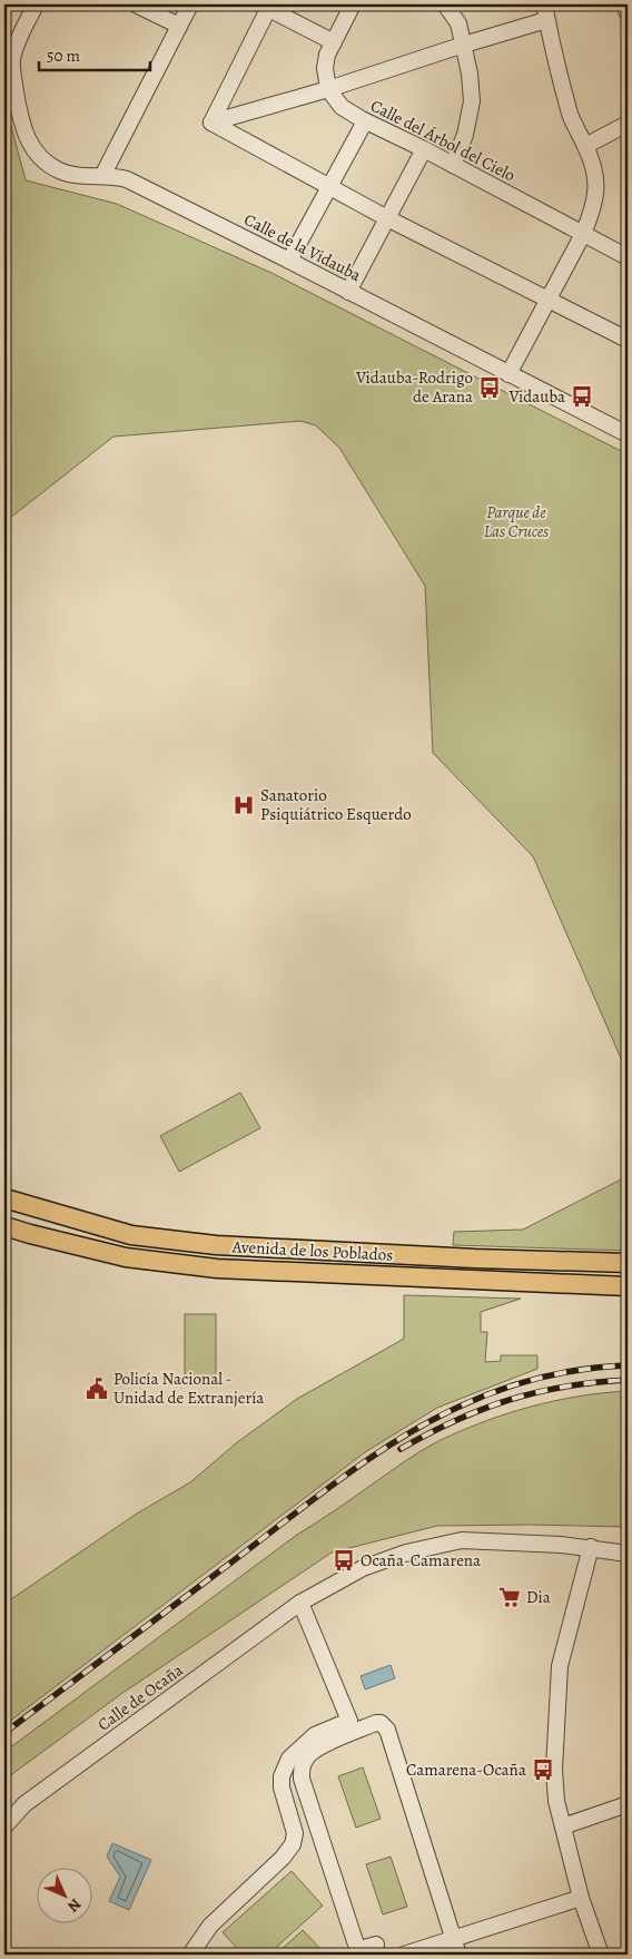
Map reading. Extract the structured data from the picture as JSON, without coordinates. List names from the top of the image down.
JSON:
{
  "streets": {
    "main road": ["Avenida de los Poblados"],
    "street": ["Calle del Árbol del Cielo", "Calle de la Vidauba", "Calle de Ocaña"]
  },
  "parks": ["Parque de Las Cruces"],
  "places": {
    "bus stop": [
      "Vidauba-Rodrigo de Arana",
      "Vidauba",
      "Ocaña-Camarena",
      "Camarena-Ocaña"
    ],
    "hospital": ["Sanatorio Psiquiátrico Esquerdo"],
    "public building": ["Policía Nacional - Unidad de Extranjería"],
    "supermarket": ["Dia"]
  },
  "scale_bar": "50 m",
  "north": "bottom right"
}
